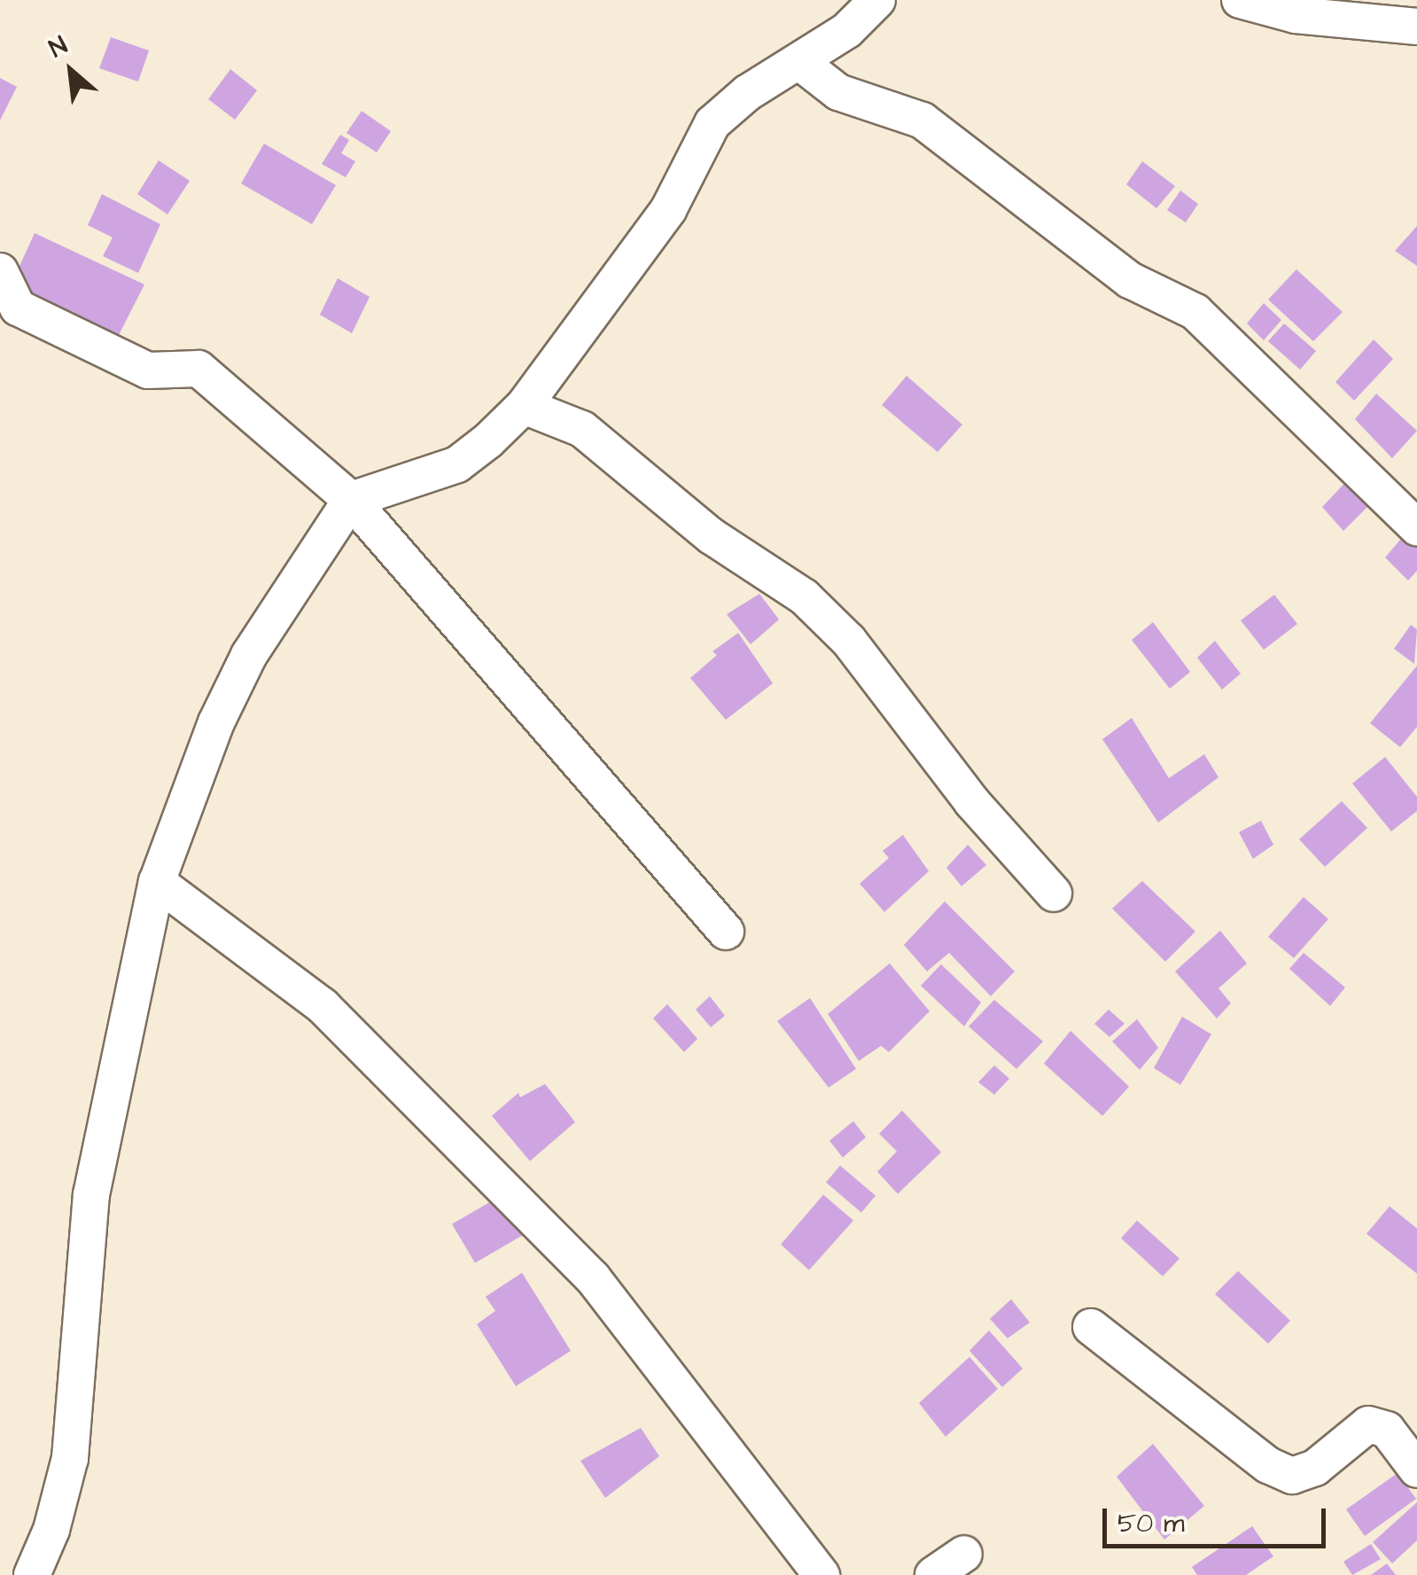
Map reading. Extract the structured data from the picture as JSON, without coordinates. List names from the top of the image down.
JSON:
{
  "scale_bar": "50 m",
  "north": "top left"
}
